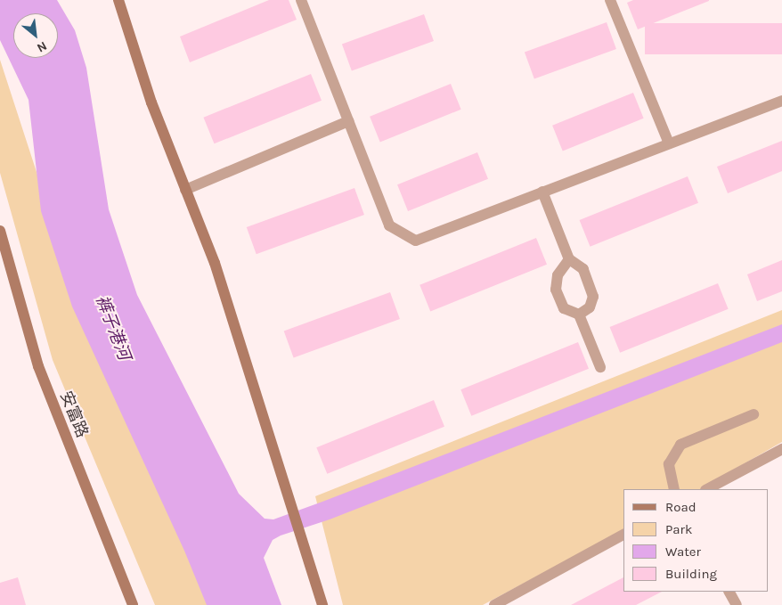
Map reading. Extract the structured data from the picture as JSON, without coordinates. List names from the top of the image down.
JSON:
{
  "streets": {
    "street": ["安富路"]
  },
  "water": ["裤子港河"],
  "legend": [
    "Road",
    "Park",
    "Water",
    "Building"
  ],
  "north": "bottom right"
}
